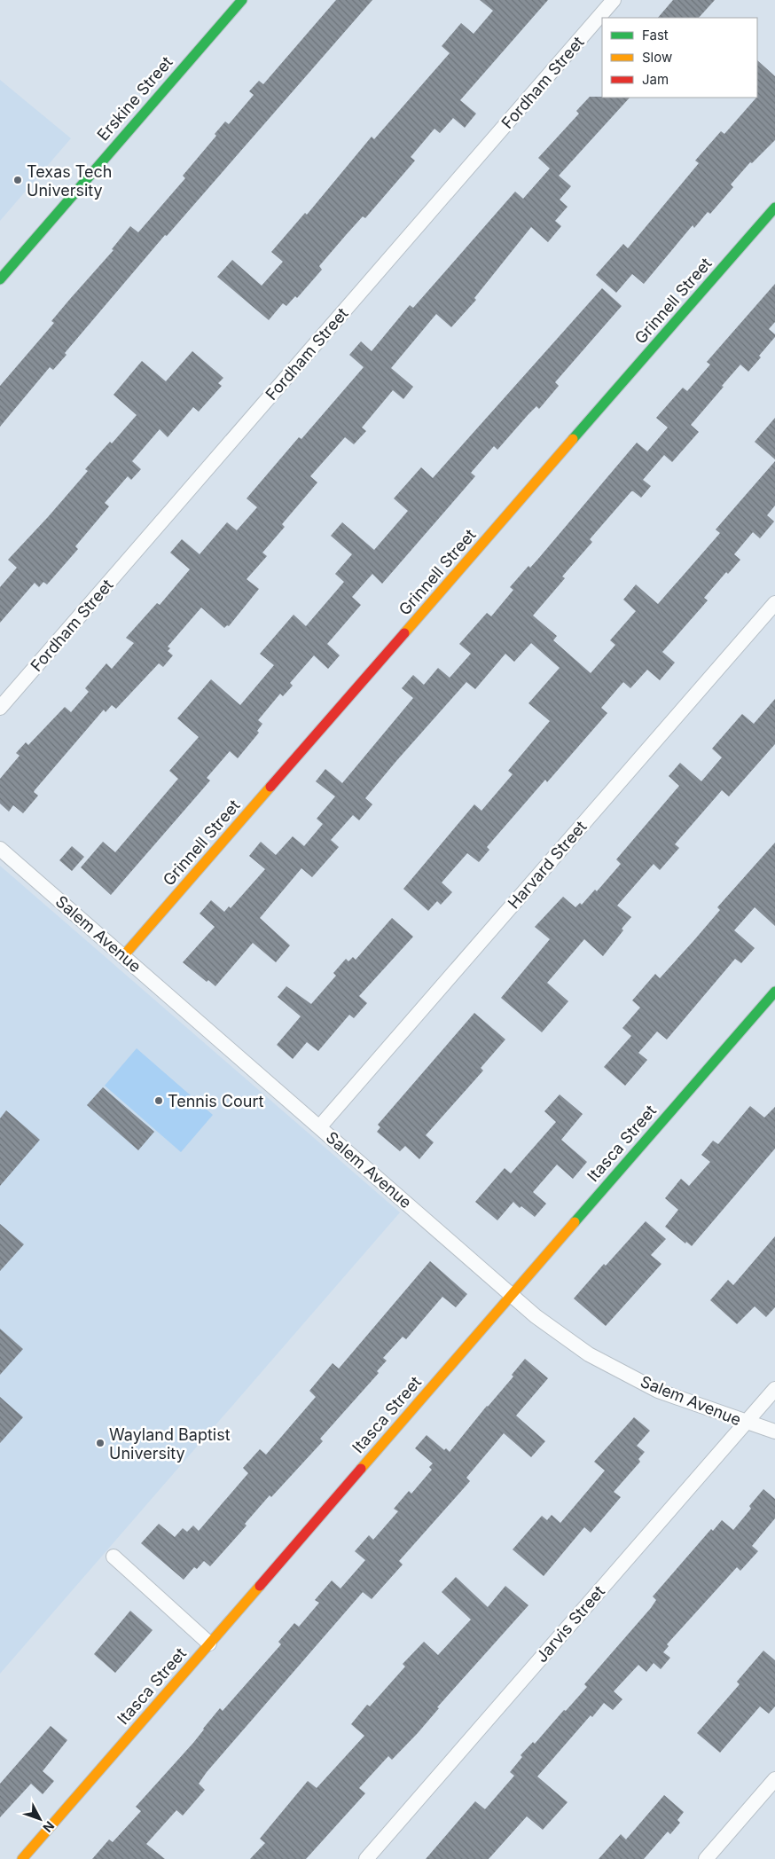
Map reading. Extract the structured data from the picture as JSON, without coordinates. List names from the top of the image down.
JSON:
{
  "streets": {
    "street": [
      "Fordham Street",
      "Erskine Street",
      "Grinnell Street",
      "Harvard Street",
      "Salem Avenue",
      "Itasca Street",
      "Jarvis Street"
    ]
  },
  "crossings": [
    ["Grinnell Street", "Salem Avenue"],
    ["Harvard Street", "Salem Avenue"],
    ["Salem Avenue", "Itasca Street"],
    ["Salem Avenue", "Jarvis Street"]
  ],
  "places": ["Texas Tech University", "Tennis Court", "Wayland Baptist University"],
  "legend": ["Fast", "Slow", "Jam"],
  "north": "bottom right"
}
